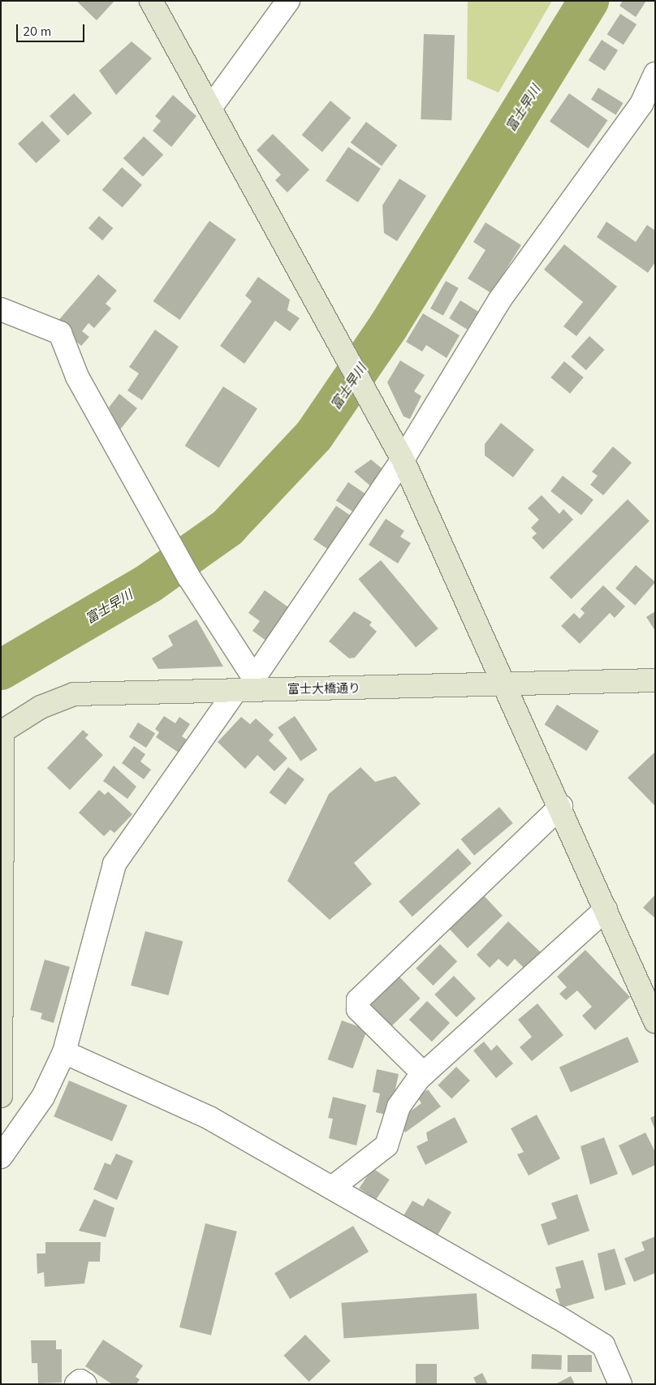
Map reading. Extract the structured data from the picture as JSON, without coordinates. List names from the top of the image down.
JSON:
{
  "streets": {
    "street": ["富士大橋通り"]
  },
  "water": ["富士早川"],
  "scale_bar": "20 m"
}
